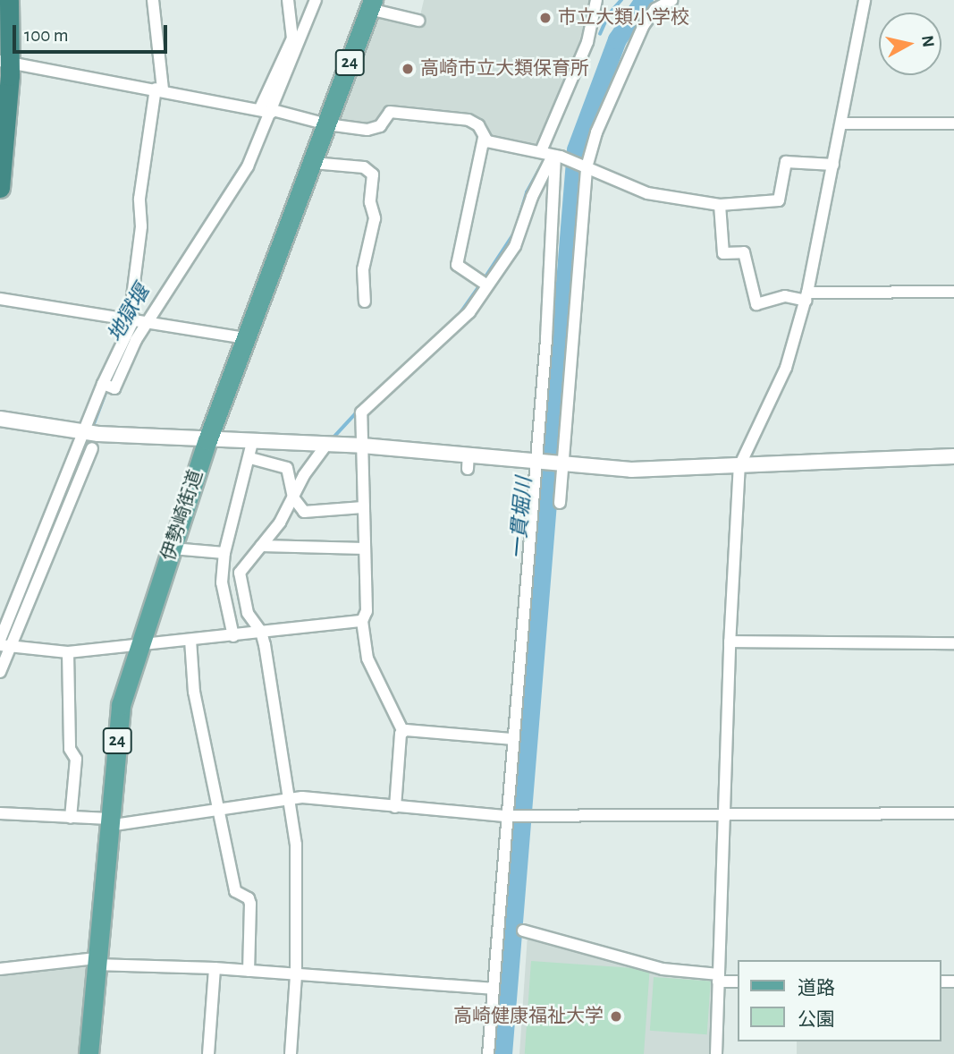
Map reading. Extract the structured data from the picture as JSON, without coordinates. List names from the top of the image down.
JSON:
{
  "streets": {
    "main road": ["24", "伊勢崎街道"]
  },
  "water": ["地獄堰", "一貫堀川"],
  "places": ["市立大類小学校", "高崎市立大類保育所", "高崎健康福祉大学"],
  "legend": ["道路", "公園"],
  "scale_bar": "100 m",
  "north": "right"
}
